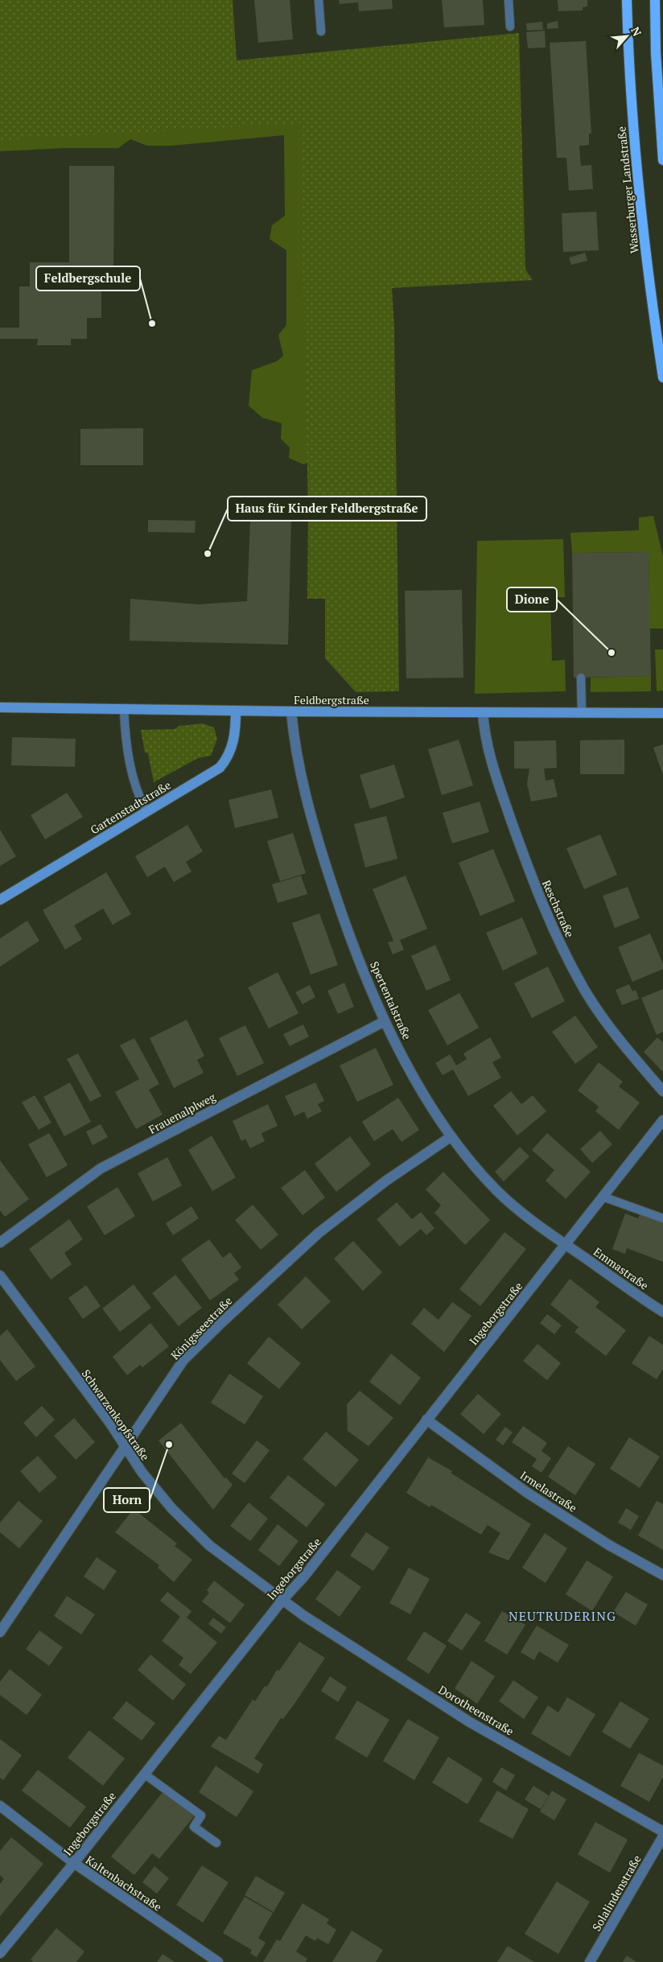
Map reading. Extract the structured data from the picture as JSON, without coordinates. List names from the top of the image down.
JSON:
{
  "streets": {
    "main road": ["Wasserburger Landstraße"],
    "street": [
      "Feldbergstraße",
      "Gartenstadtstraße",
      "Reschstraße",
      "Spertentalstraße",
      "Frauenalplweg",
      "Emmastraße",
      "Ingeborgstraße",
      "Königsseestraße",
      "Schwarzenkopfstraße",
      "Irmelastraße",
      "Dorotheenstraße",
      "Kaltenbachstraße",
      "Solalindenstraße"
    ]
  },
  "crossings": [
    ["Feldbergstraße", "Gartenstadtstraße"],
    ["Feldbergstraße", "Reschstraße"],
    ["Feldbergstraße", "Spertentalstraße"],
    ["Spertentalstraße", "Frauenalplweg"],
    ["Spertentalstraße", "Emmastraße"],
    ["Spertentalstraße", "Ingeborgstraße"],
    ["Spertentalstraße", "Königsseestraße"],
    ["Emmastraße", "Ingeborgstraße"],
    ["Ingeborgstraße", "Schwarzenkopfstraße"],
    ["Ingeborgstraße", "Irmelastraße"],
    ["Ingeborgstraße", "Dorotheenstraße"],
    ["Ingeborgstraße", "Kaltenbachstraße"],
    ["Königsseestraße", "Schwarzenkopfstraße"],
    ["Schwarzenkopfstraße", "Dorotheenstraße"]
  ],
  "districts": ["NEUTRUDERING"],
  "places": [
    "Feldbergschule",
    "Haus für Kinder Feldbergstraße",
    "Dione",
    "Horn"
  ],
  "north": "top right"
}
